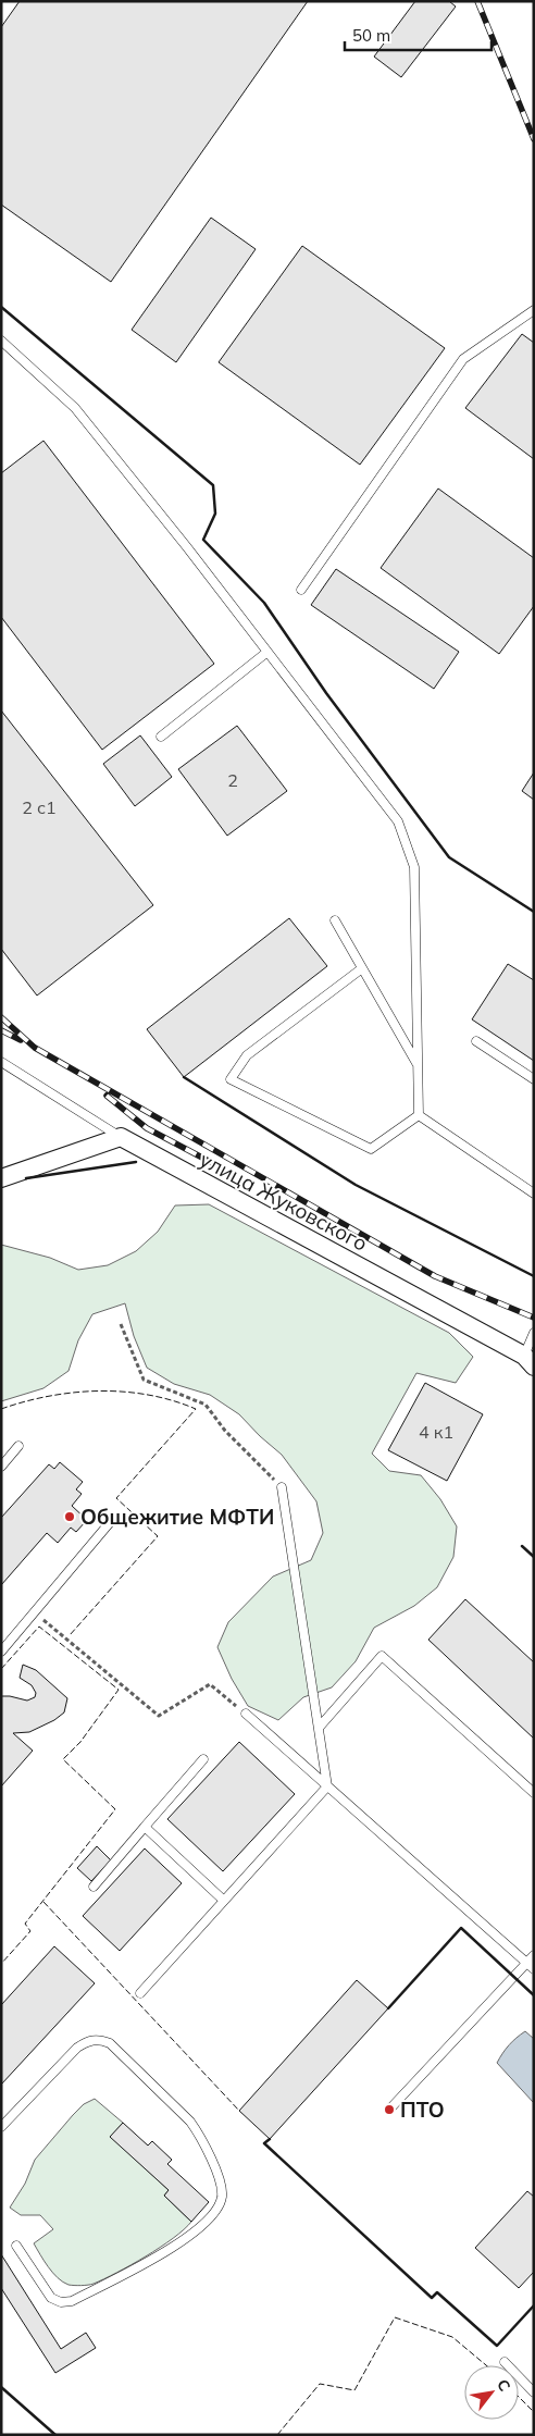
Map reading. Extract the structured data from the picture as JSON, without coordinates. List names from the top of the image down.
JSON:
{
  "streets": {
    "street": ["улица Жуковского"]
  },
  "places": ["Общежитие МФТИ", "ПТО"],
  "house_numbers": ["2", "2 с1", "4 к1"],
  "scale_bar": "50 m",
  "north": "top right"
}
